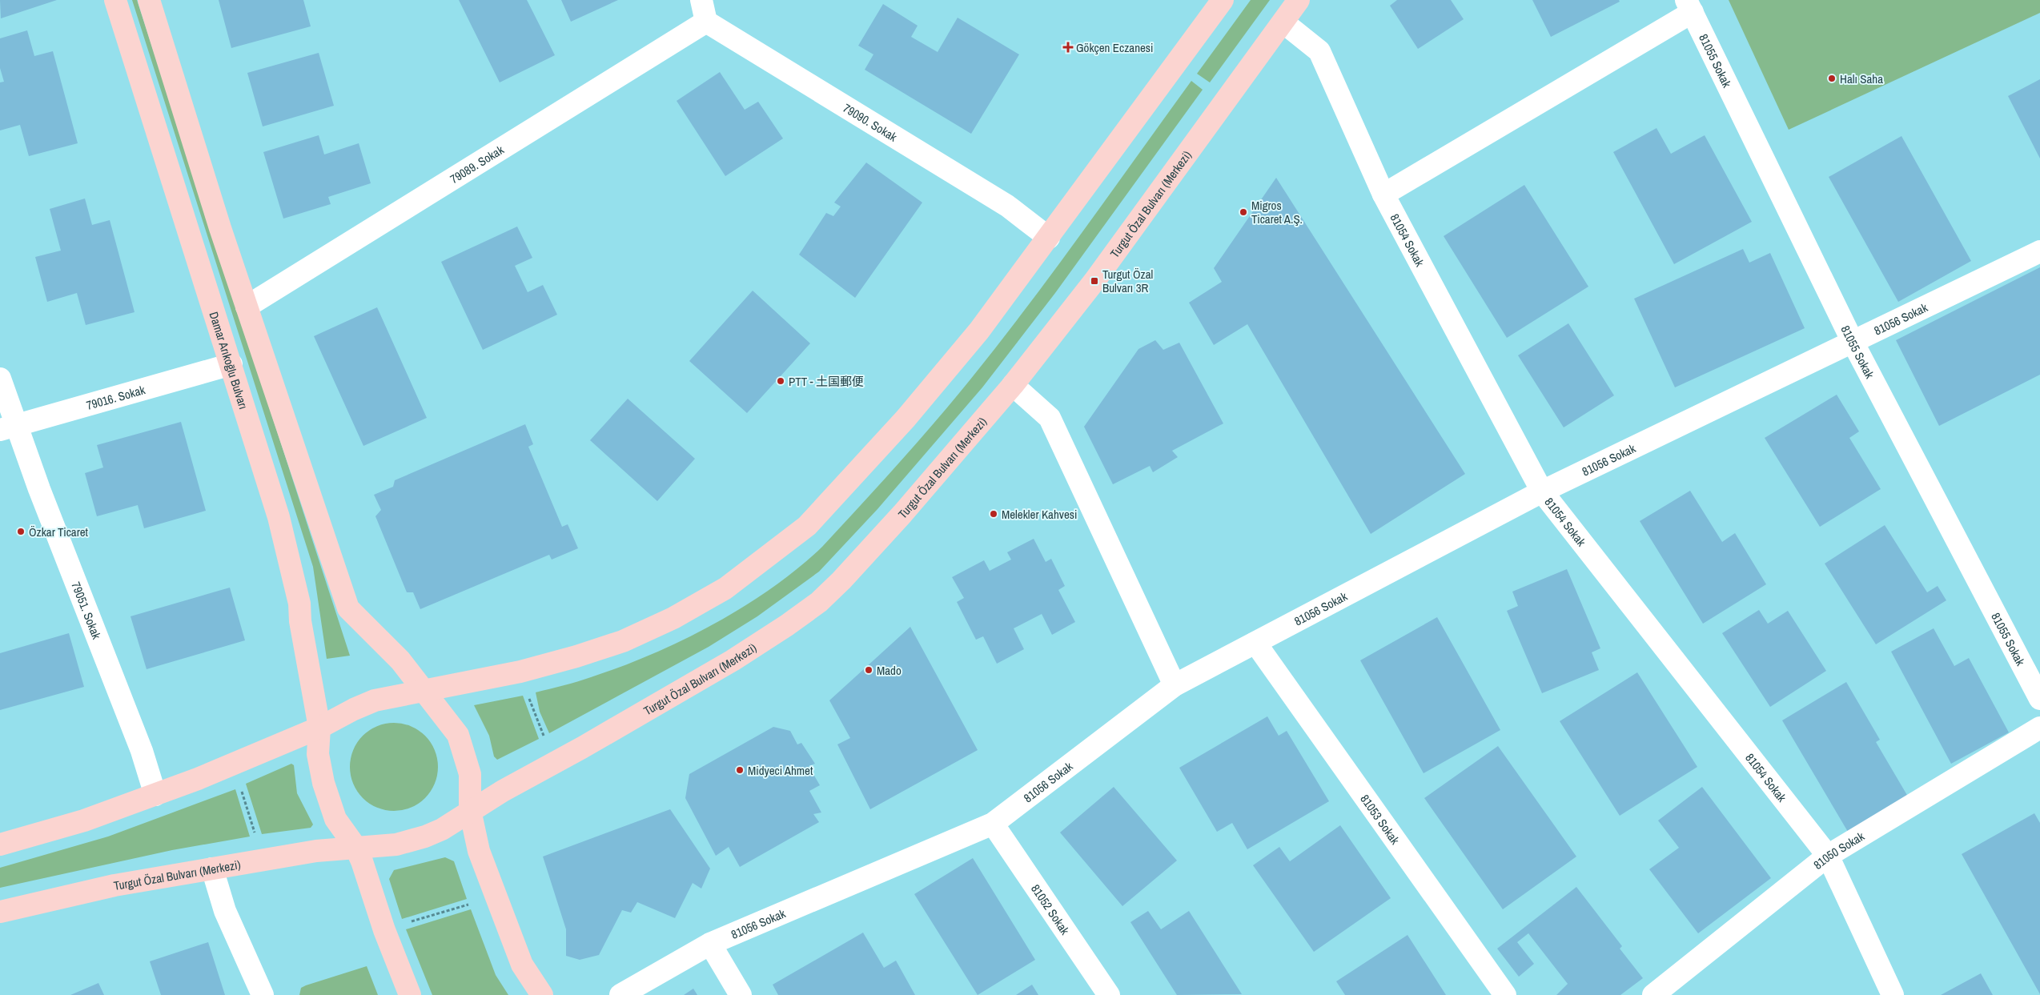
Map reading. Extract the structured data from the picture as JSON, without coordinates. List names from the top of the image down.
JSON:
{
  "streets": {
    "main road": ["Turgut Özal Bulvarı (Merkezi)", "Damar Arıkoğlu Bulvarı"],
    "street": [
      "81055 Sokak",
      "79090. Sokak",
      "79089. Sokak",
      "81054 Sokak",
      "81056 Sokak",
      "79016. Sokak",
      "79051. Sokak",
      "81053 Sokak",
      "81050 Sokak",
      "81052 Sokak"
    ]
  },
  "crossings": [
    ["81055 Sokak", "81056 Sokak"],
    ["79090. Sokak", "79089. Sokak"],
    ["Turgut Özal Bulvarı (Merkezi)", "81054 Sokak"],
    ["Turgut Özal Bulvarı (Merkezi)", "Damar Arıkoğlu Bulvarı"],
    ["81054 Sokak", "81056 Sokak"],
    ["81054 Sokak", "81050 Sokak"],
    ["81056 Sokak", "81053 Sokak"],
    ["81056 Sokak", "81052 Sokak"],
    ["Damar Arıkoğlu Bulvarı", "79016. Sokak"],
    ["79016. Sokak", "79051. Sokak"]
  ],
  "places": {
    "health": ["Gökçen Eczanesi"],
    "other": [
      "Halı Saha",
      "Migros Ticaret A.Ş.",
      "PTT - 土国郵便",
      "Melekler Kahvesi",
      "Özkar Ticaret",
      "Mado",
      "Midyeci Ahmet"
    ],
    "transit": ["Turgut Özal Bulvarı 3R"]
  }
}
